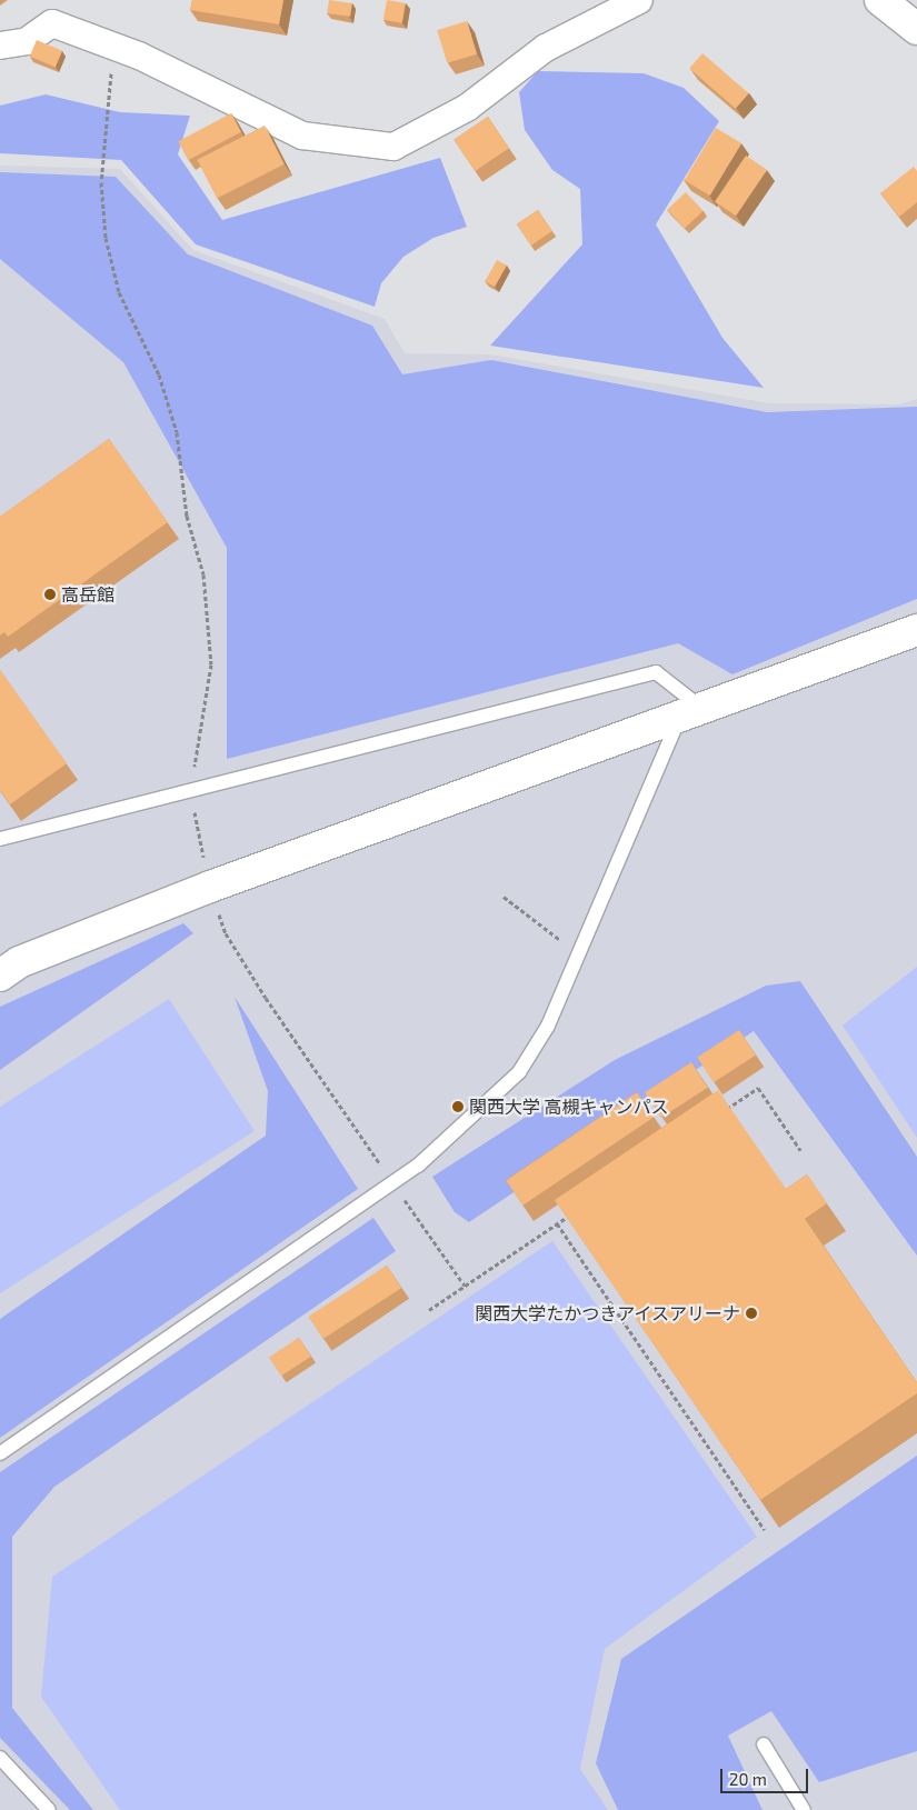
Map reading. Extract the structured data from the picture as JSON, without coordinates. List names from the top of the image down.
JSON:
{
  "places": ["高岳館", "関西大学 高槻キャンパス", "関西大学たかつきアイスアリーナ"],
  "scale_bar": "20 m"
}
